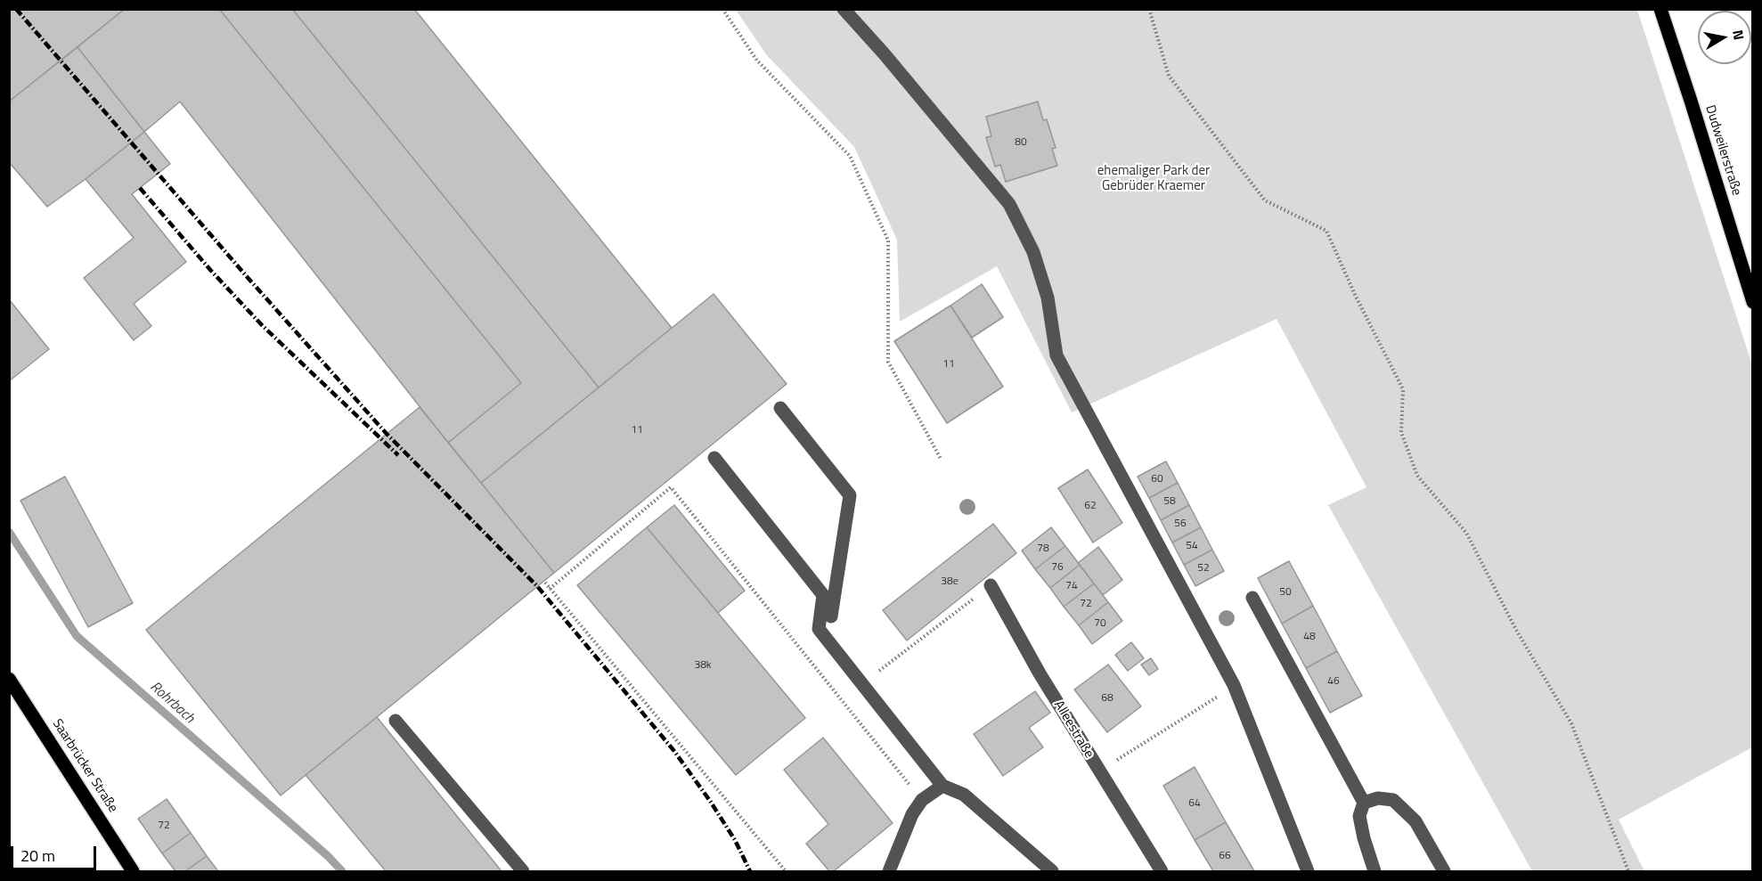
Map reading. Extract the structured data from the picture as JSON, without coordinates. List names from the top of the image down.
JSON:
{
  "streets": {
    "main road": ["Dudweilerstraße", "Saarbrücker Straße"],
    "lane": ["Alleestraße"]
  },
  "water": ["Rohrbach"],
  "parks": ["ehemaliger Park der Gebrüder Kraemer"],
  "house_numbers": [
    "80",
    "11",
    "11",
    "60",
    "58",
    "62",
    "56",
    "54",
    "78",
    "76",
    "52",
    "38e",
    "74",
    "50",
    "72",
    "70",
    "48",
    "38k",
    "46",
    "68",
    "64",
    "72",
    "66"
  ],
  "scale_bar": "20 m",
  "north": "right"
}
